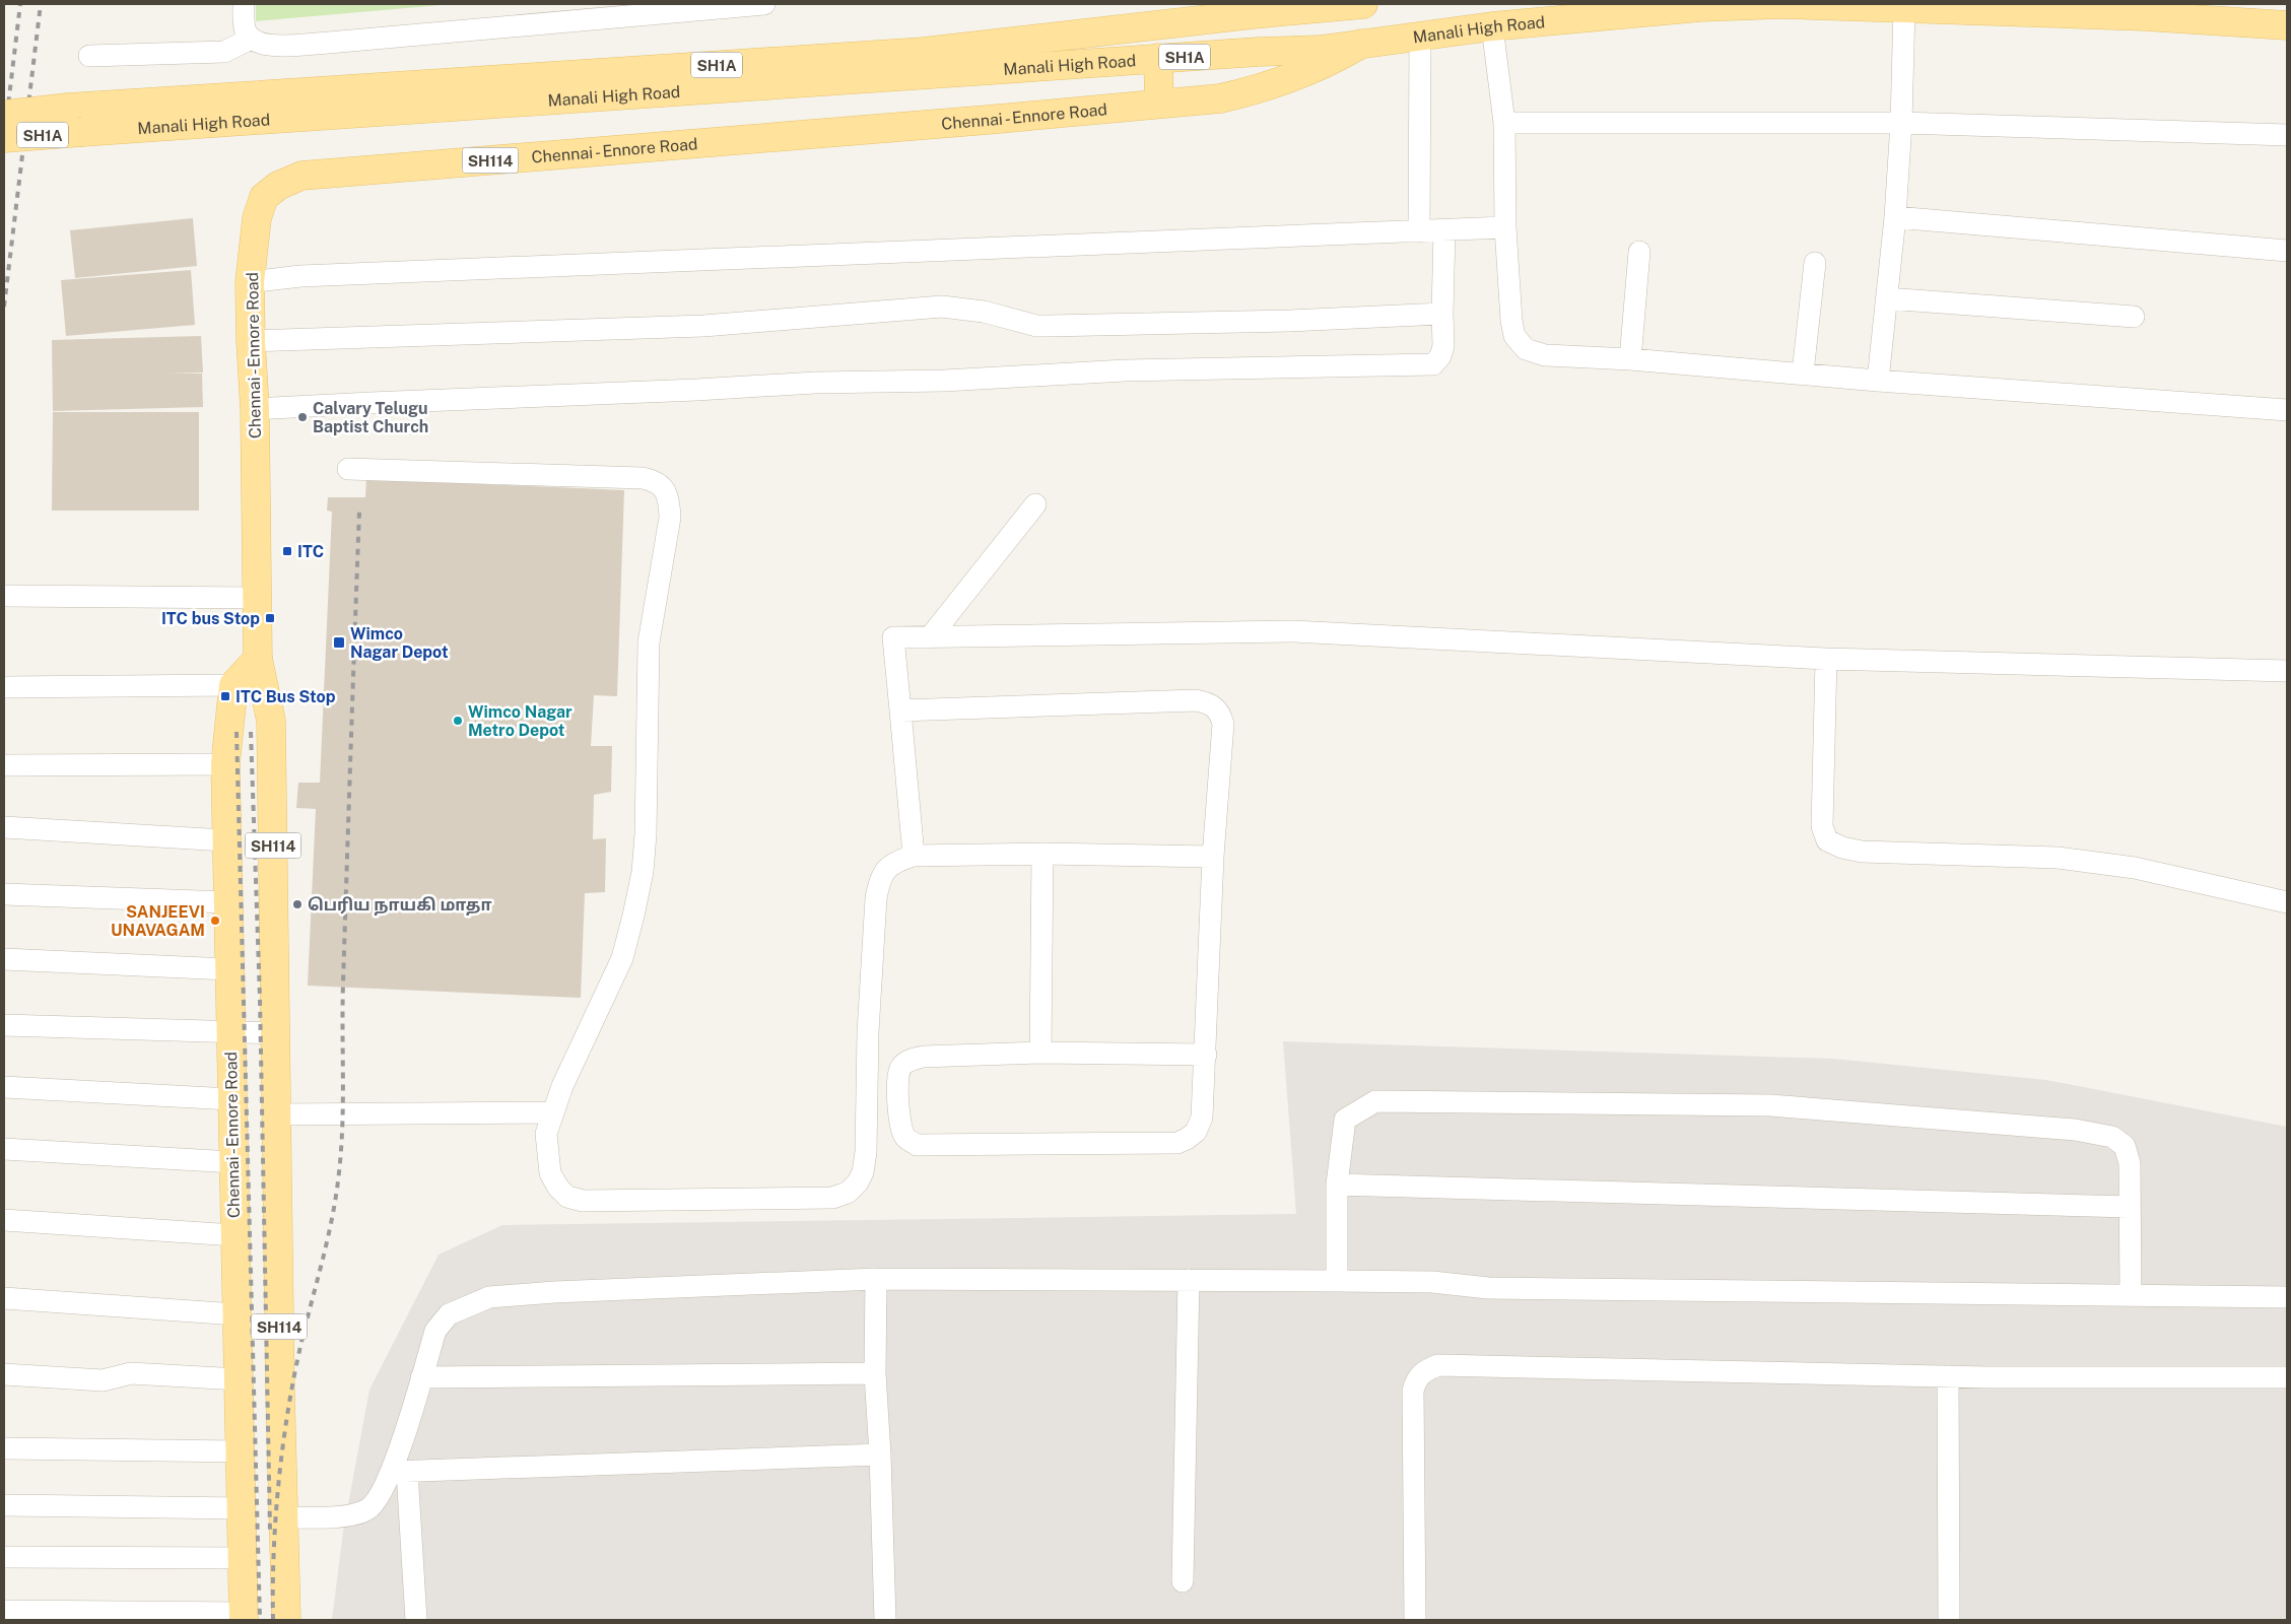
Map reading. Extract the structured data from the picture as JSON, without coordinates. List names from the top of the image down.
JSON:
{
  "streets": {
    "main road": [
      "Manali High Road",
      "SH1A",
      "Chennai - Ennore Road",
      "SH114"
    ]
  },
  "crossings": [
    ["Manali High Road", "Chennai - Ennore Road"]
  ],
  "places": {
    "other": [
      "Calvary Telugu Baptist Church",
      "Wimco Nagar Metro Depot",
      "பெரிய நாயகி மாதா",
      "SANJEEVI UNAVAGAM"
    ],
    "transit": [
      "ITC",
      "ITC bus Stop",
      "Wimco Nagar Depot",
      "ITC Bus Stop"
    ]
  }
}
